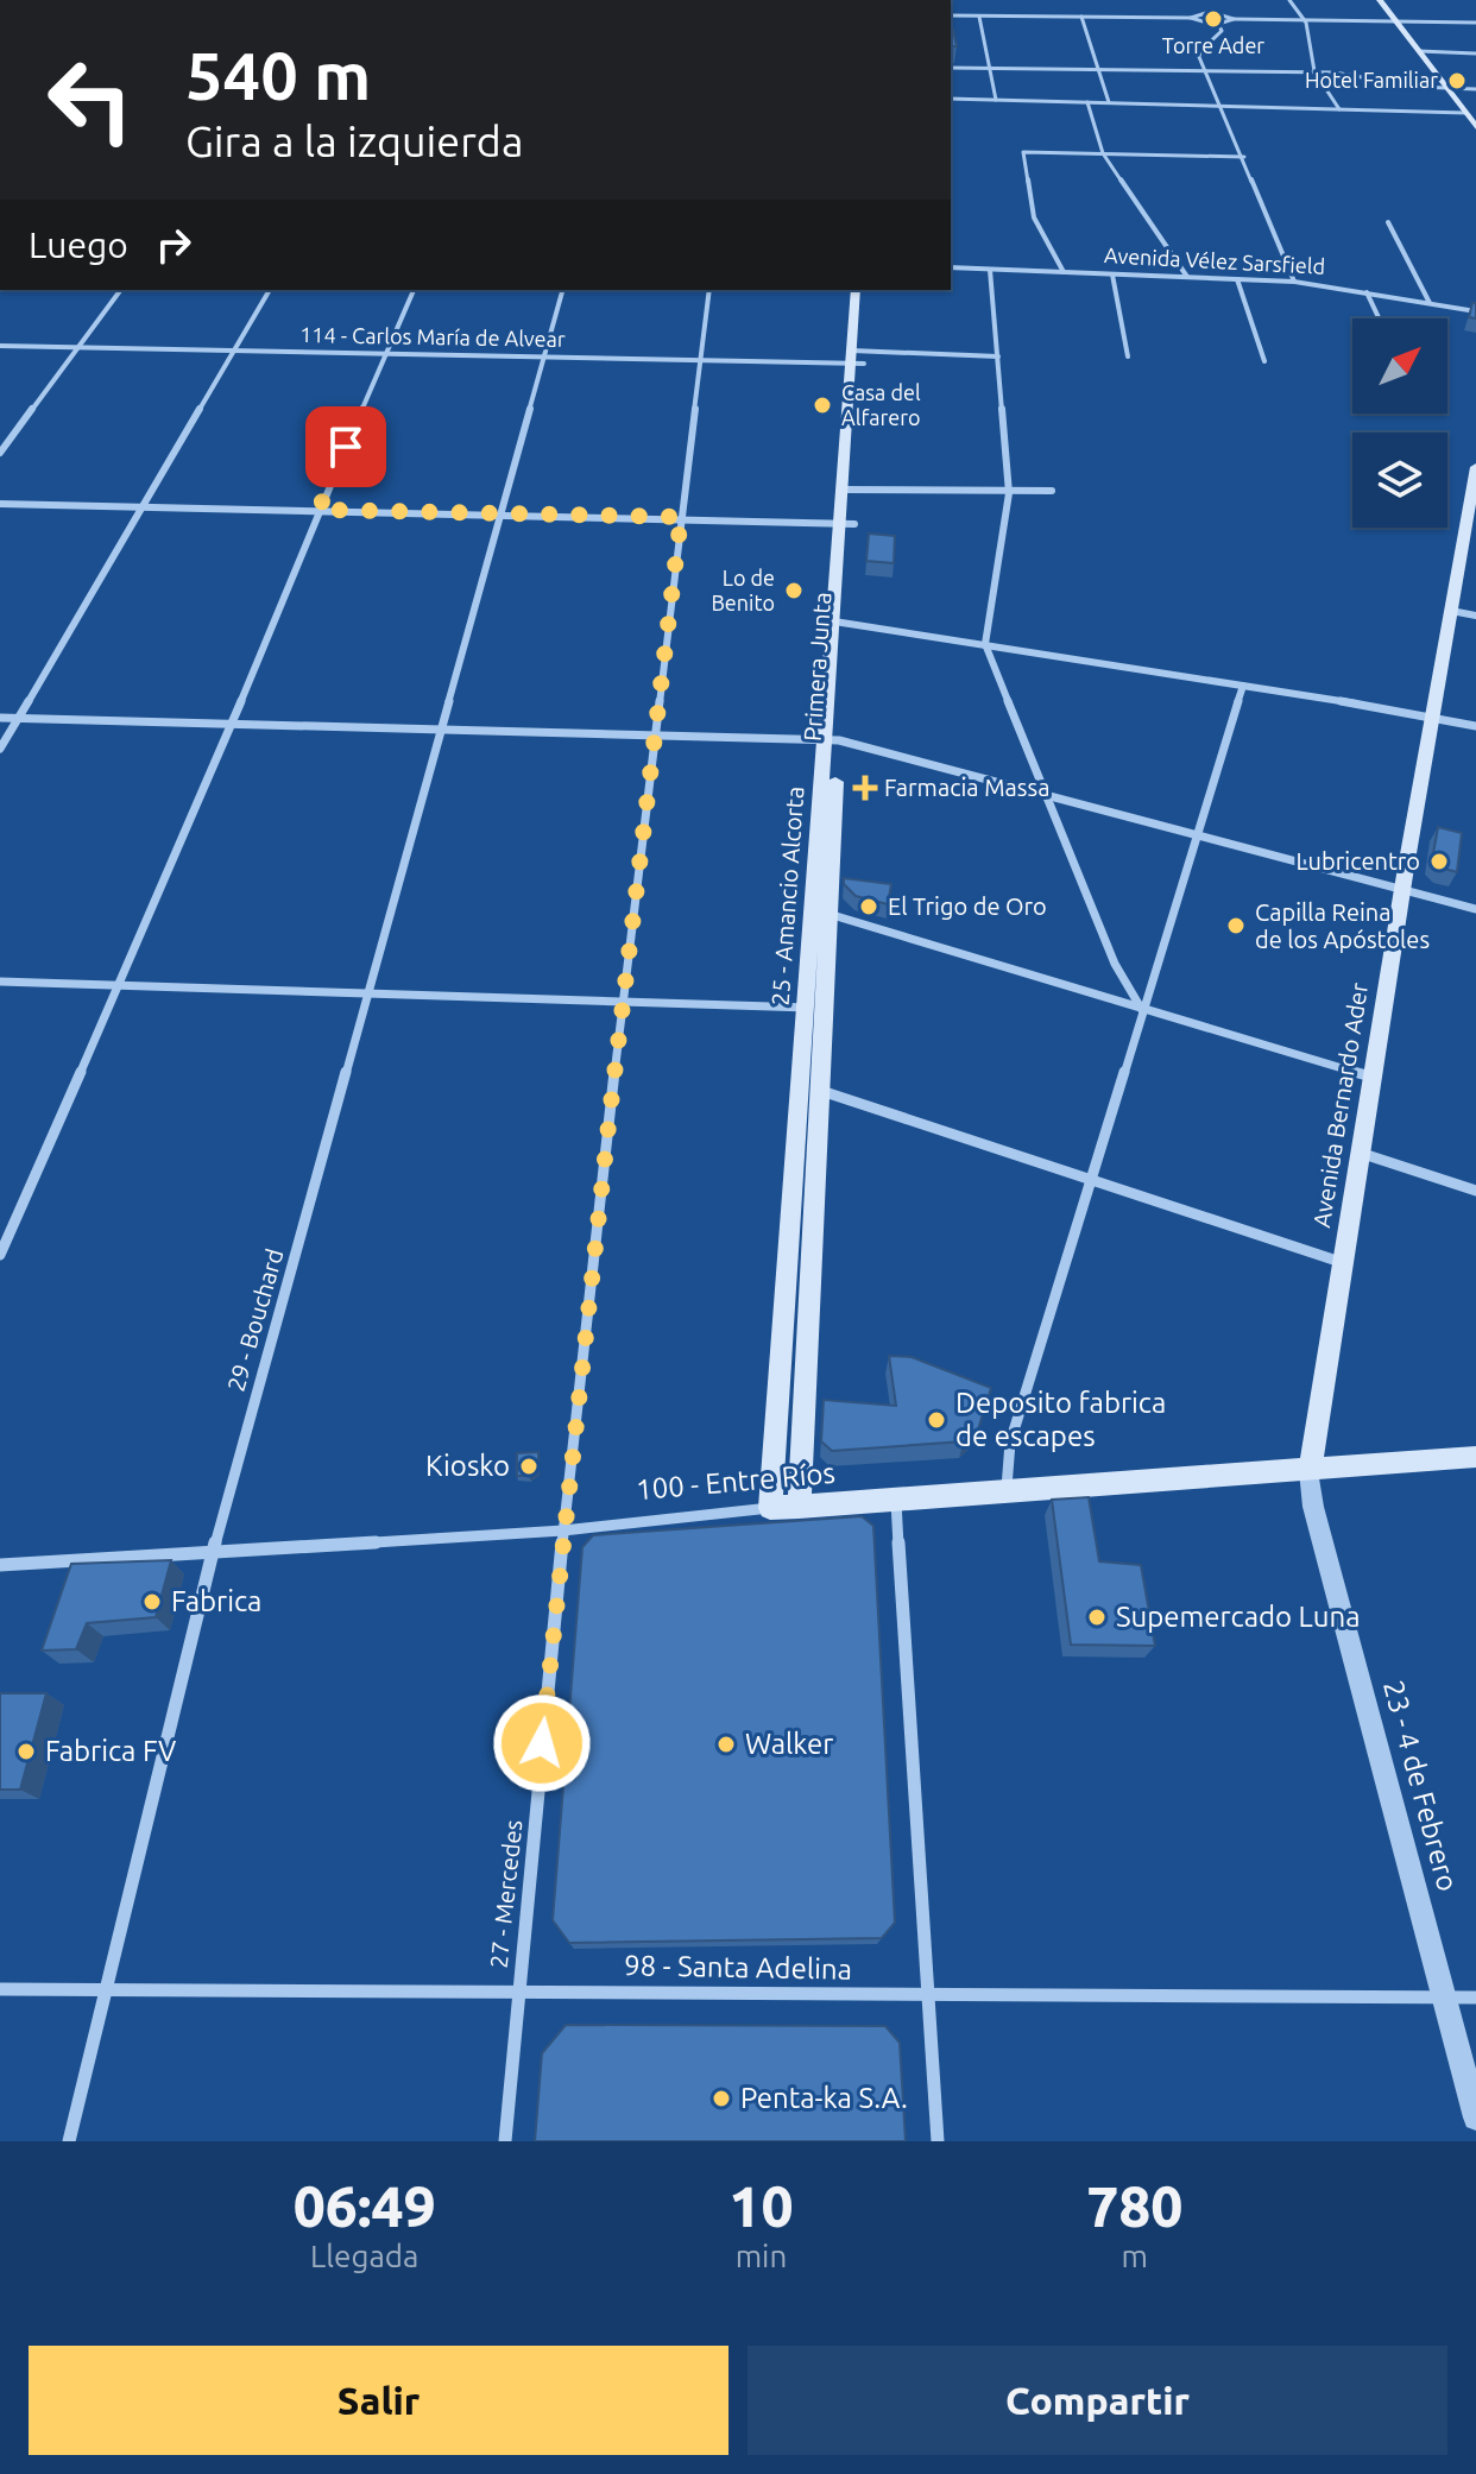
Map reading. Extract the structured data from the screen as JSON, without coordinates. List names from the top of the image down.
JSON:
{
  "streets": {
    "main road": [
      "Primera Junta",
      "25 - Amancio Alcorta",
      "Avenida Bernardo Ader",
      "100 - Entre Ríos"
    ],
    "street": [
      "Avenida Vélez Sarsfield",
      "114 - Carlos María de Alvear",
      "29 - Bouchard",
      "23 - 4 de Febrero",
      "27 - Mercedes",
      "98 - Santa Adelina"
    ]
  },
  "crossings": [
    ["114 - Carlos María de Alvear", "29 - Bouchard"],
    ["114 - Carlos María de Alvear", "27 - Mercedes"],
    ["Primera Junta", "25 - Amancio Alcorta"],
    ["25 - Amancio Alcorta", "100 - Entre Ríos"],
    ["Avenida Bernardo Ader", "100 - Entre Ríos"],
    ["Avenida Bernardo Ader", "23 - 4 de Febrero"],
    ["29 - Bouchard", "100 - Entre Ríos"],
    ["29 - Bouchard", "98 - Santa Adelina"],
    ["100 - Entre Ríos", "23 - 4 de Febrero"],
    ["100 - Entre Ríos", "27 - Mercedes"],
    ["23 - 4 de Febrero", "98 - Santa Adelina"],
    ["27 - Mercedes", "98 - Santa Adelina"]
  ],
  "places": {
    "other": [
      "Torre Ader",
      "Hotel Familiar",
      "Casa del Alfarero",
      "Lo de Benito",
      "Lubricentro",
      "El Trigo de Oro",
      "Capilla Reina de los Apóstoles",
      "Deposito fabrica de escapes",
      "Kiosko",
      "Fabrica",
      "Supemercado Luna",
      "Walker",
      "Fabrica FV",
      "Penta-ka S.A."
    ],
    "health": ["Farmacia Massa"]
  },
  "north": "top right",
  "page": {
    "turn": ["540 m", "Gira a la izquierda"],
    "then": "Luego",
    "eta": [
      "06:49",
      "Llegada",
      "10",
      "min",
      "780",
      "m"
    ],
    "buttons": ["Salir", "Compartir"]
  }
}
